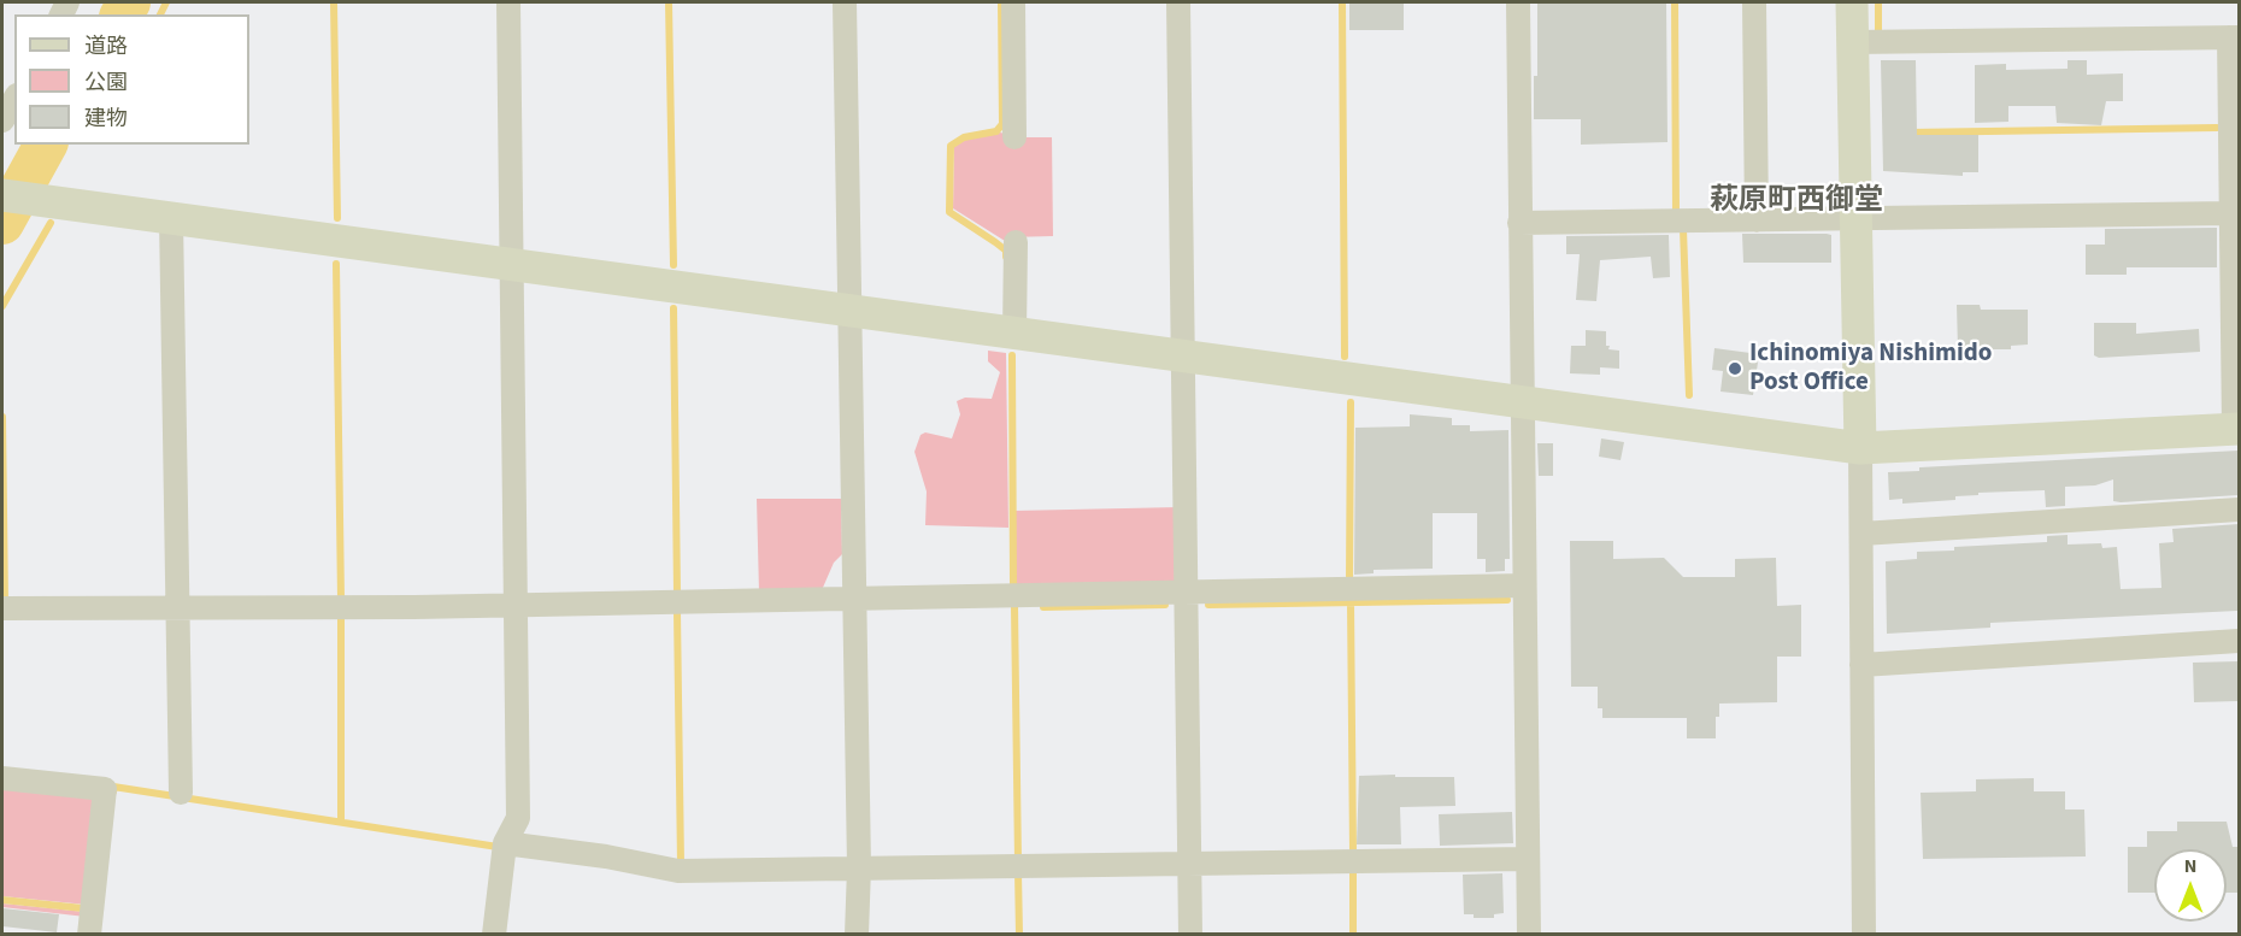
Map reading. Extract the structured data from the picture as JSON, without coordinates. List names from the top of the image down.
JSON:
{
  "districts": ["萩原町西御堂"],
  "places": ["Ichinomiya Nishimido Post Office"],
  "legend": ["道路", "公園", "建物"],
  "north": "top"
}
